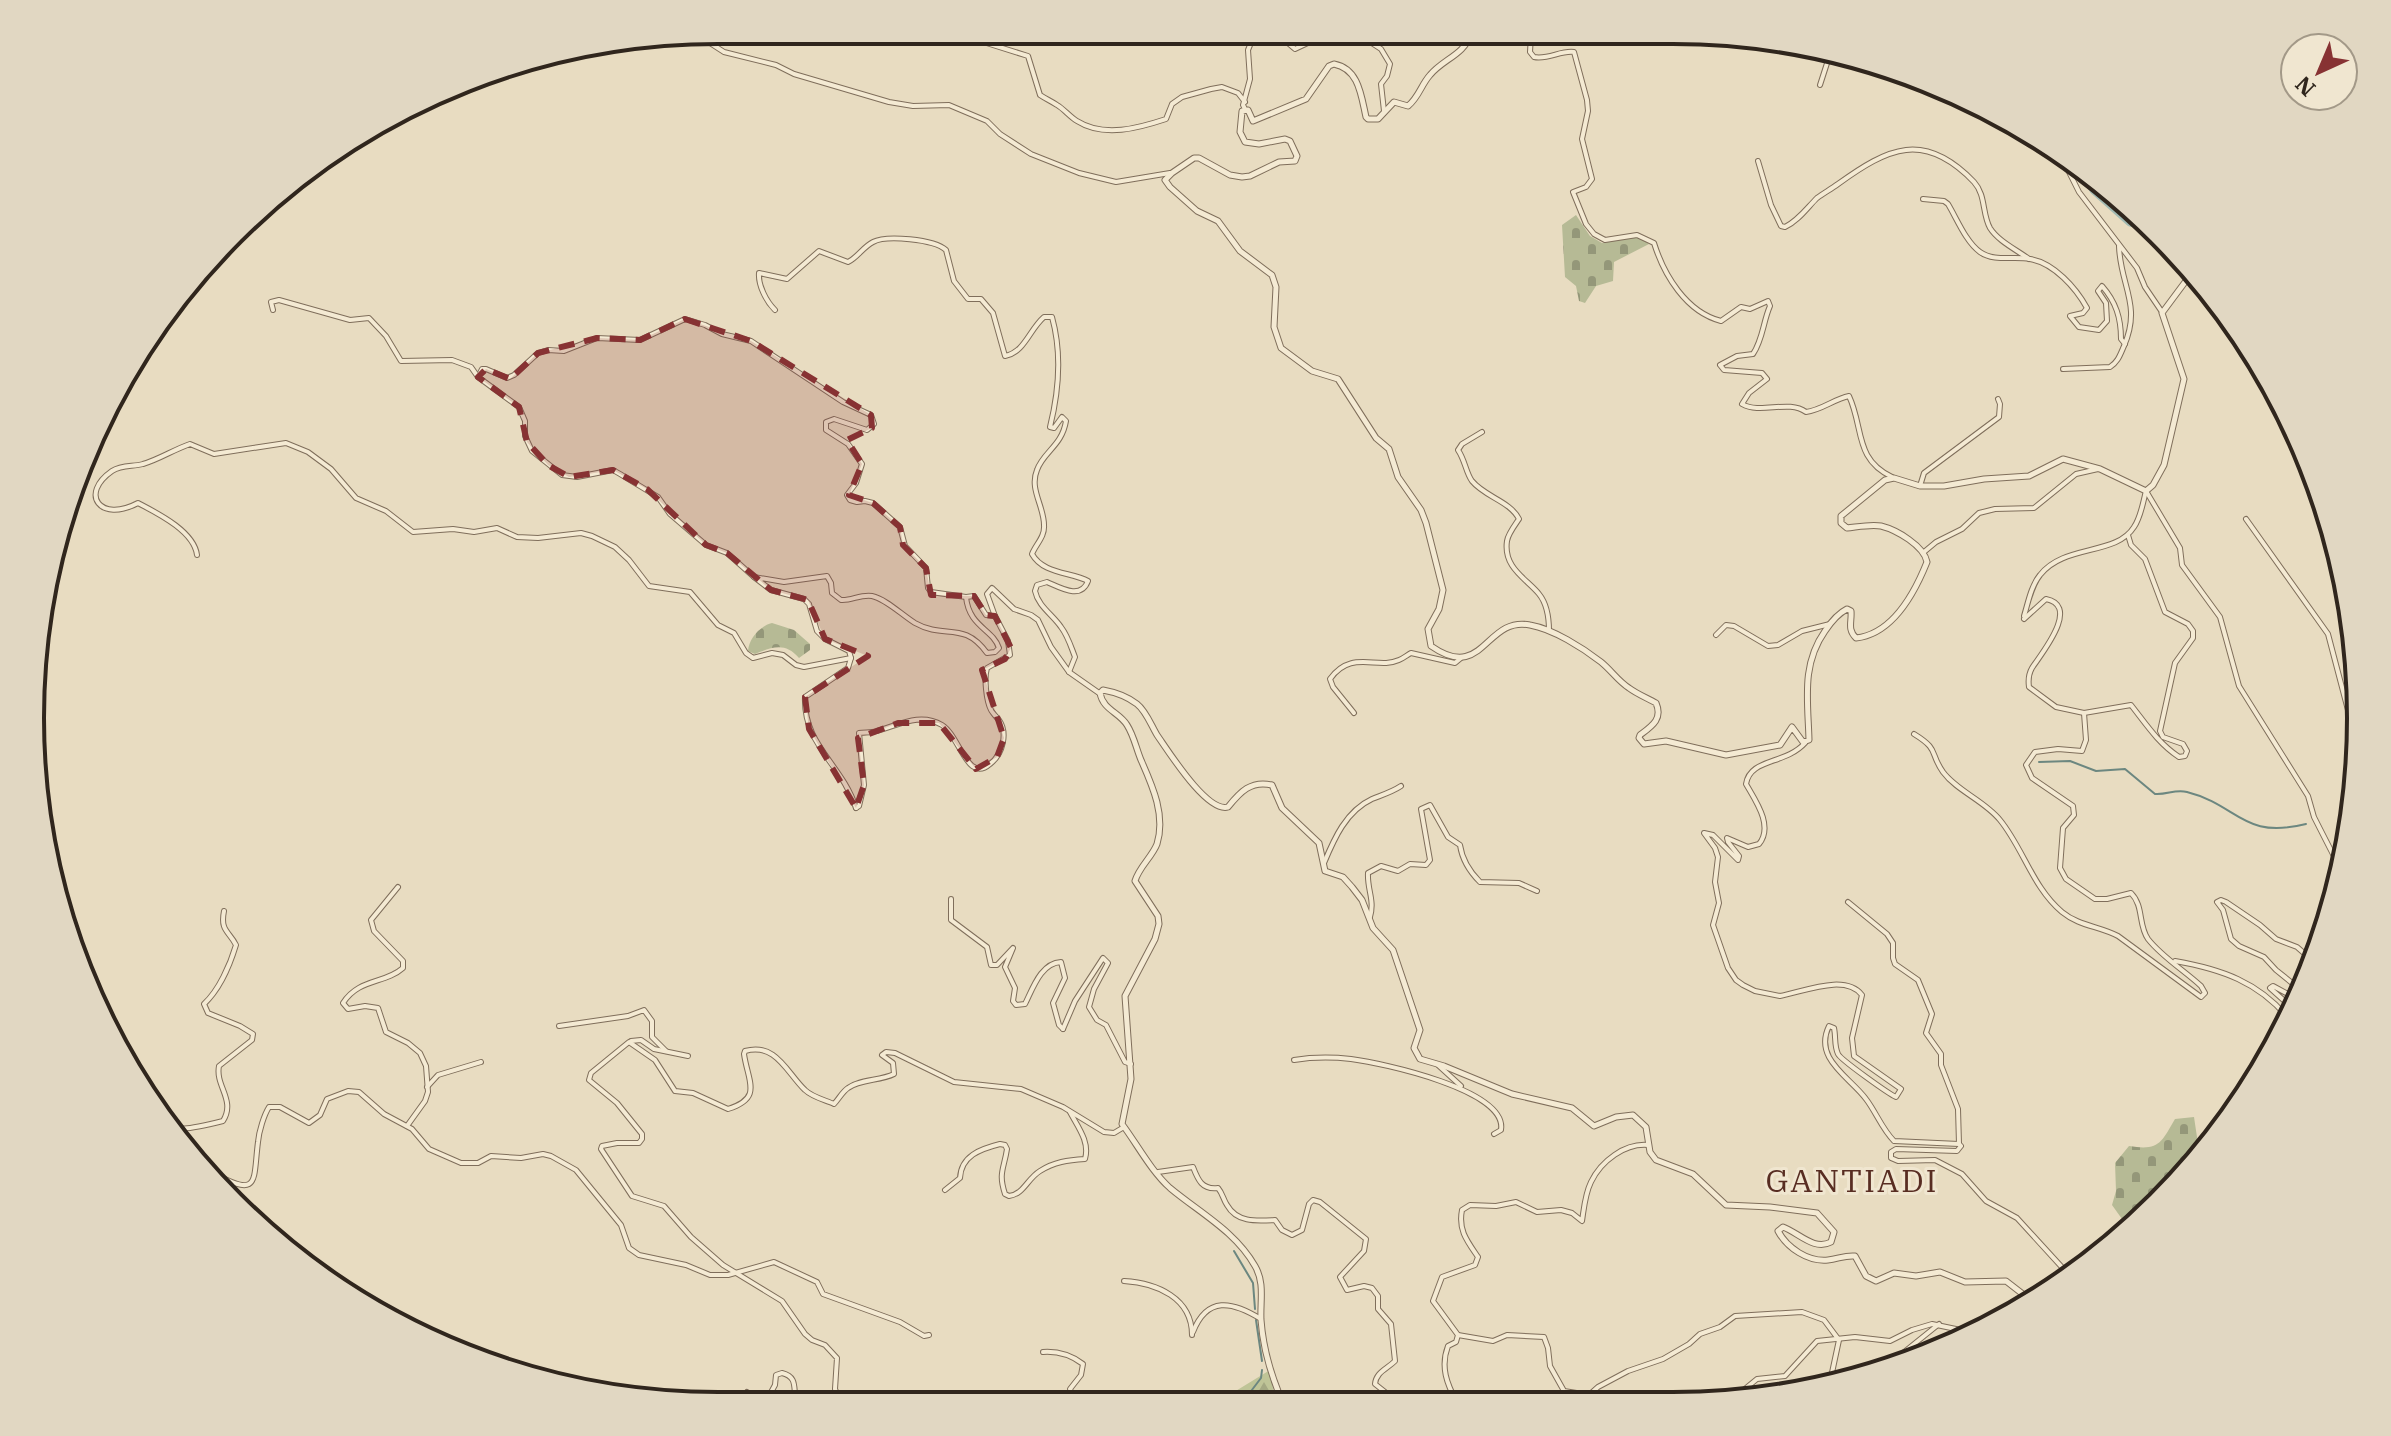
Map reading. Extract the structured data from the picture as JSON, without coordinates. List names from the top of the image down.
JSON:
{
  "districts": ["GANTIADI"],
  "north": "bottom left"
}
